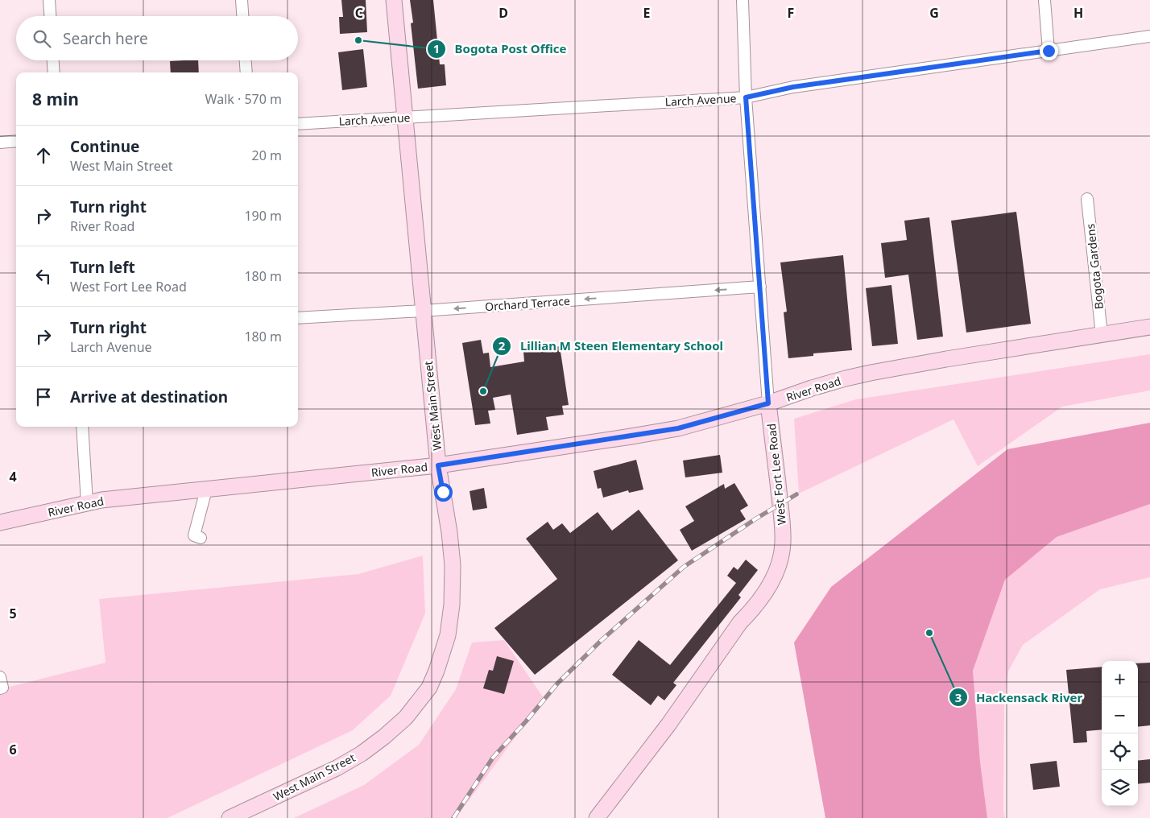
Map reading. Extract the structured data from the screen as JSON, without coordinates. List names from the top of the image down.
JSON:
{
  "streets": {
    "main road": ["River Road", "West Main Street", "West Fort Lee Road"],
    "street": ["Larch Avenue", "Bogota Gardens", "Orchard Terrace"]
  },
  "crossings": [
    ["Larch Avenue", "West Main Street"],
    ["Larch Avenue", "West Fort Lee Road"],
    ["Bogota Gardens", "River Road"],
    ["Orchard Terrace", "West Main Street"],
    ["Orchard Terrace", "West Fort Lee Road"],
    ["River Road", "West Main Street"],
    ["River Road", "West Fort Lee Road"]
  ],
  "one_way": ["Orchard Terrace"],
  "places": ["Bogota Post Office", "Lillian M Steen Elementary School", "Hackensack River"],
  "page": {
    "search": "Search here",
    "heading": ["8 min", "Walk · 570 m"],
    "list": [
      ["Continue", "West Main Street", "20 m"],
      ["Turn right", "River Road", "190 m"],
      ["Turn left", "West Fort Lee Road", "180 m"],
      ["Turn right", "Larch Avenue", "180 m"],
      "Arrive at destination"
    ],
    "map_buttons": ["+", "−"]
  },
  "grid": {
    "columns": [
      "C",
      "D",
      "E",
      "F",
      "G",
      "H"
    ],
    "rows": ["4", "5", "6"]
  }
}
